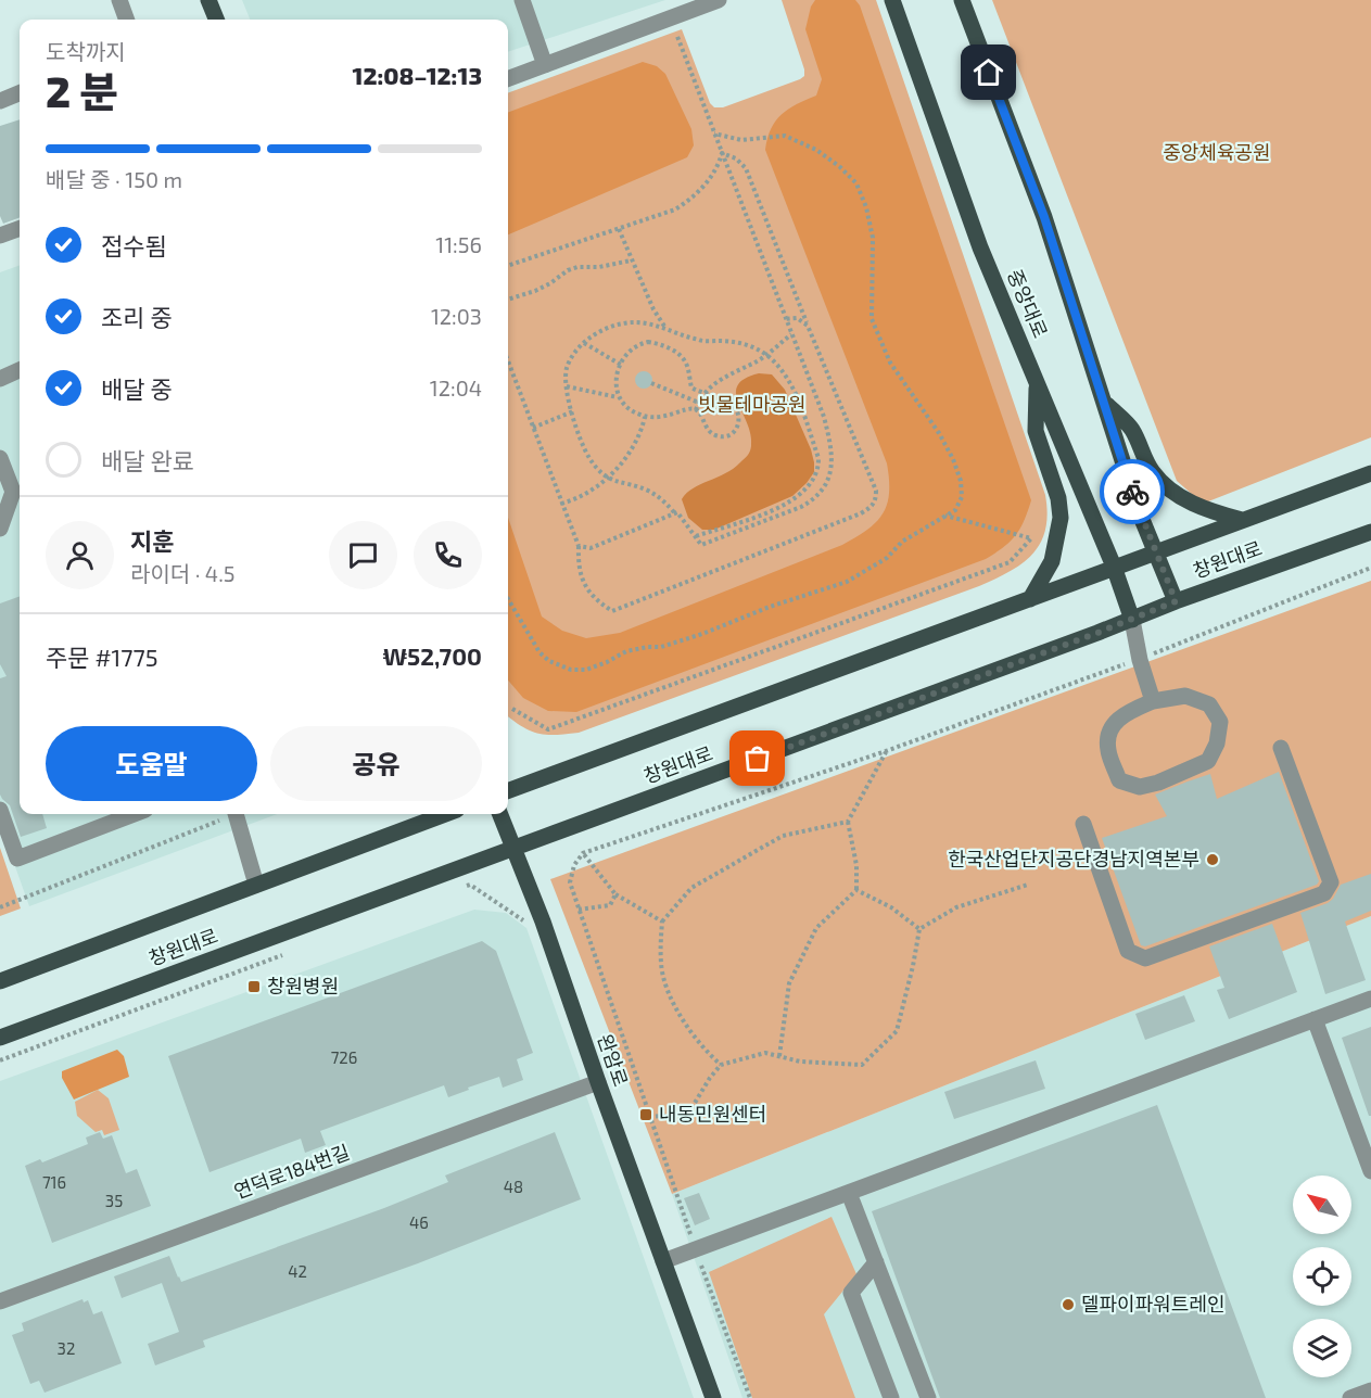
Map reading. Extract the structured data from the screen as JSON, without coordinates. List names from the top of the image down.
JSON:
{
  "streets": {
    "main road": ["중앙대로", "창원대로", "완암로"],
    "street": ["연덕로184번길"]
  },
  "crossings": [
    ["중앙대로", "창원대로"],
    ["창원대로", "완암로"],
    ["완암로", "연덕로184번길"]
  ],
  "parks": ["중앙체육공원", "빗물테마공원"],
  "places": {
    "other": ["한국산업단지공단경남지역본부", "델파이파워트레인"],
    "transit": ["창원병원", "내동민원센터"]
  },
  "house_numbers": [
    "726",
    "716",
    "48",
    "35",
    "46",
    "42",
    "32"
  ],
  "north": "top left",
  "page": {
    "heading": ["2 분", "도착까지", "12:08–12:13"],
    "panel": [
      "지훈",
      "라이더 · 4.5",
      "주문 #1775",
      "₩52,700"
    ],
    "bar": "배달 중 · 150 m",
    "list": [
      ["접수됨", "11:56"],
      ["조리 중", "12:03"],
      ["배달 중", "12:04"],
      "배달 완료"
    ],
    "buttons": ["도움말", "공유"]
  }
}
